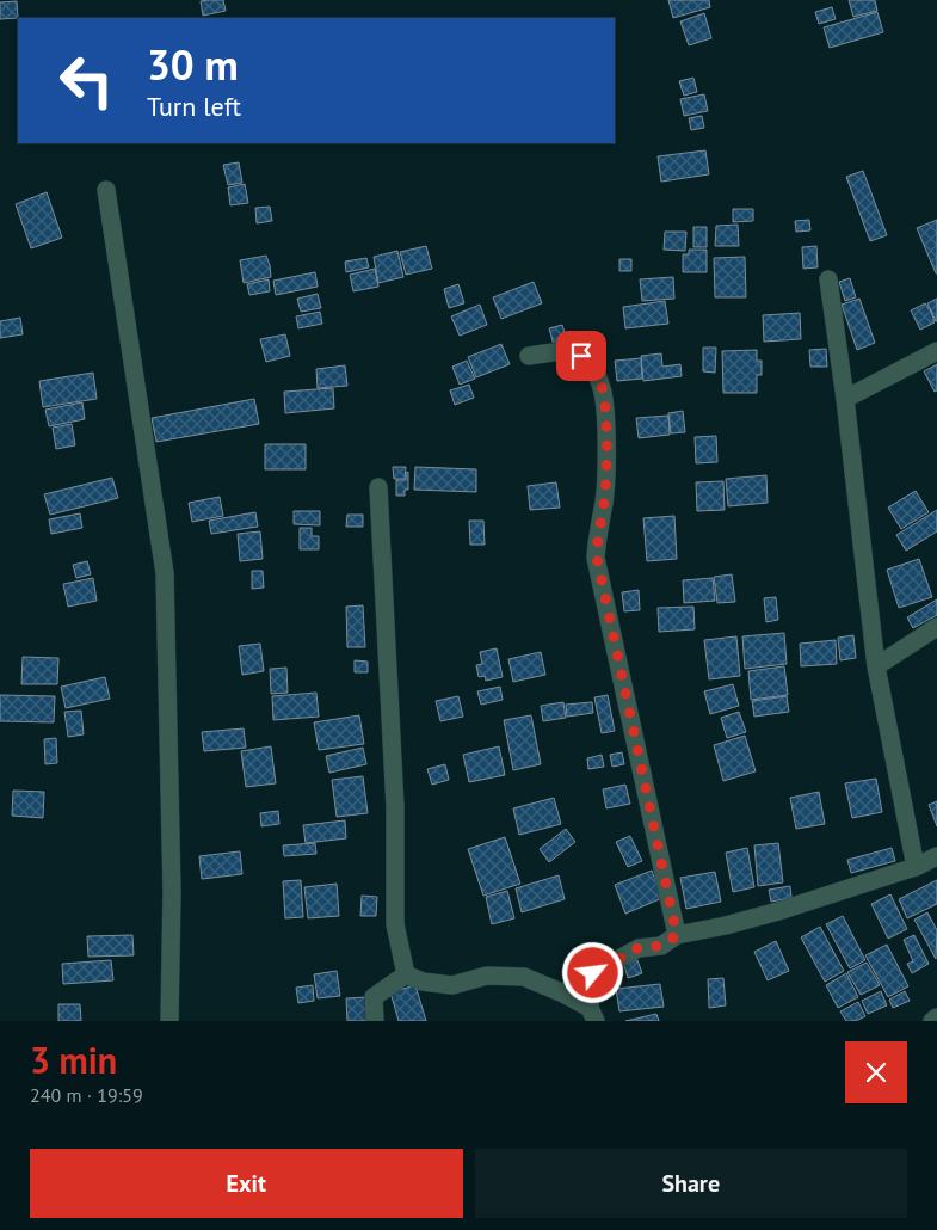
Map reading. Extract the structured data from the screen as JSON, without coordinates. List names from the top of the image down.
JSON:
{
  "page": {
    "turn": ["30 m", "Turn left"],
    "heading": ["3 min", "240 m · 19:59"],
    "buttons": ["Exit", "Share"]
  }
}
